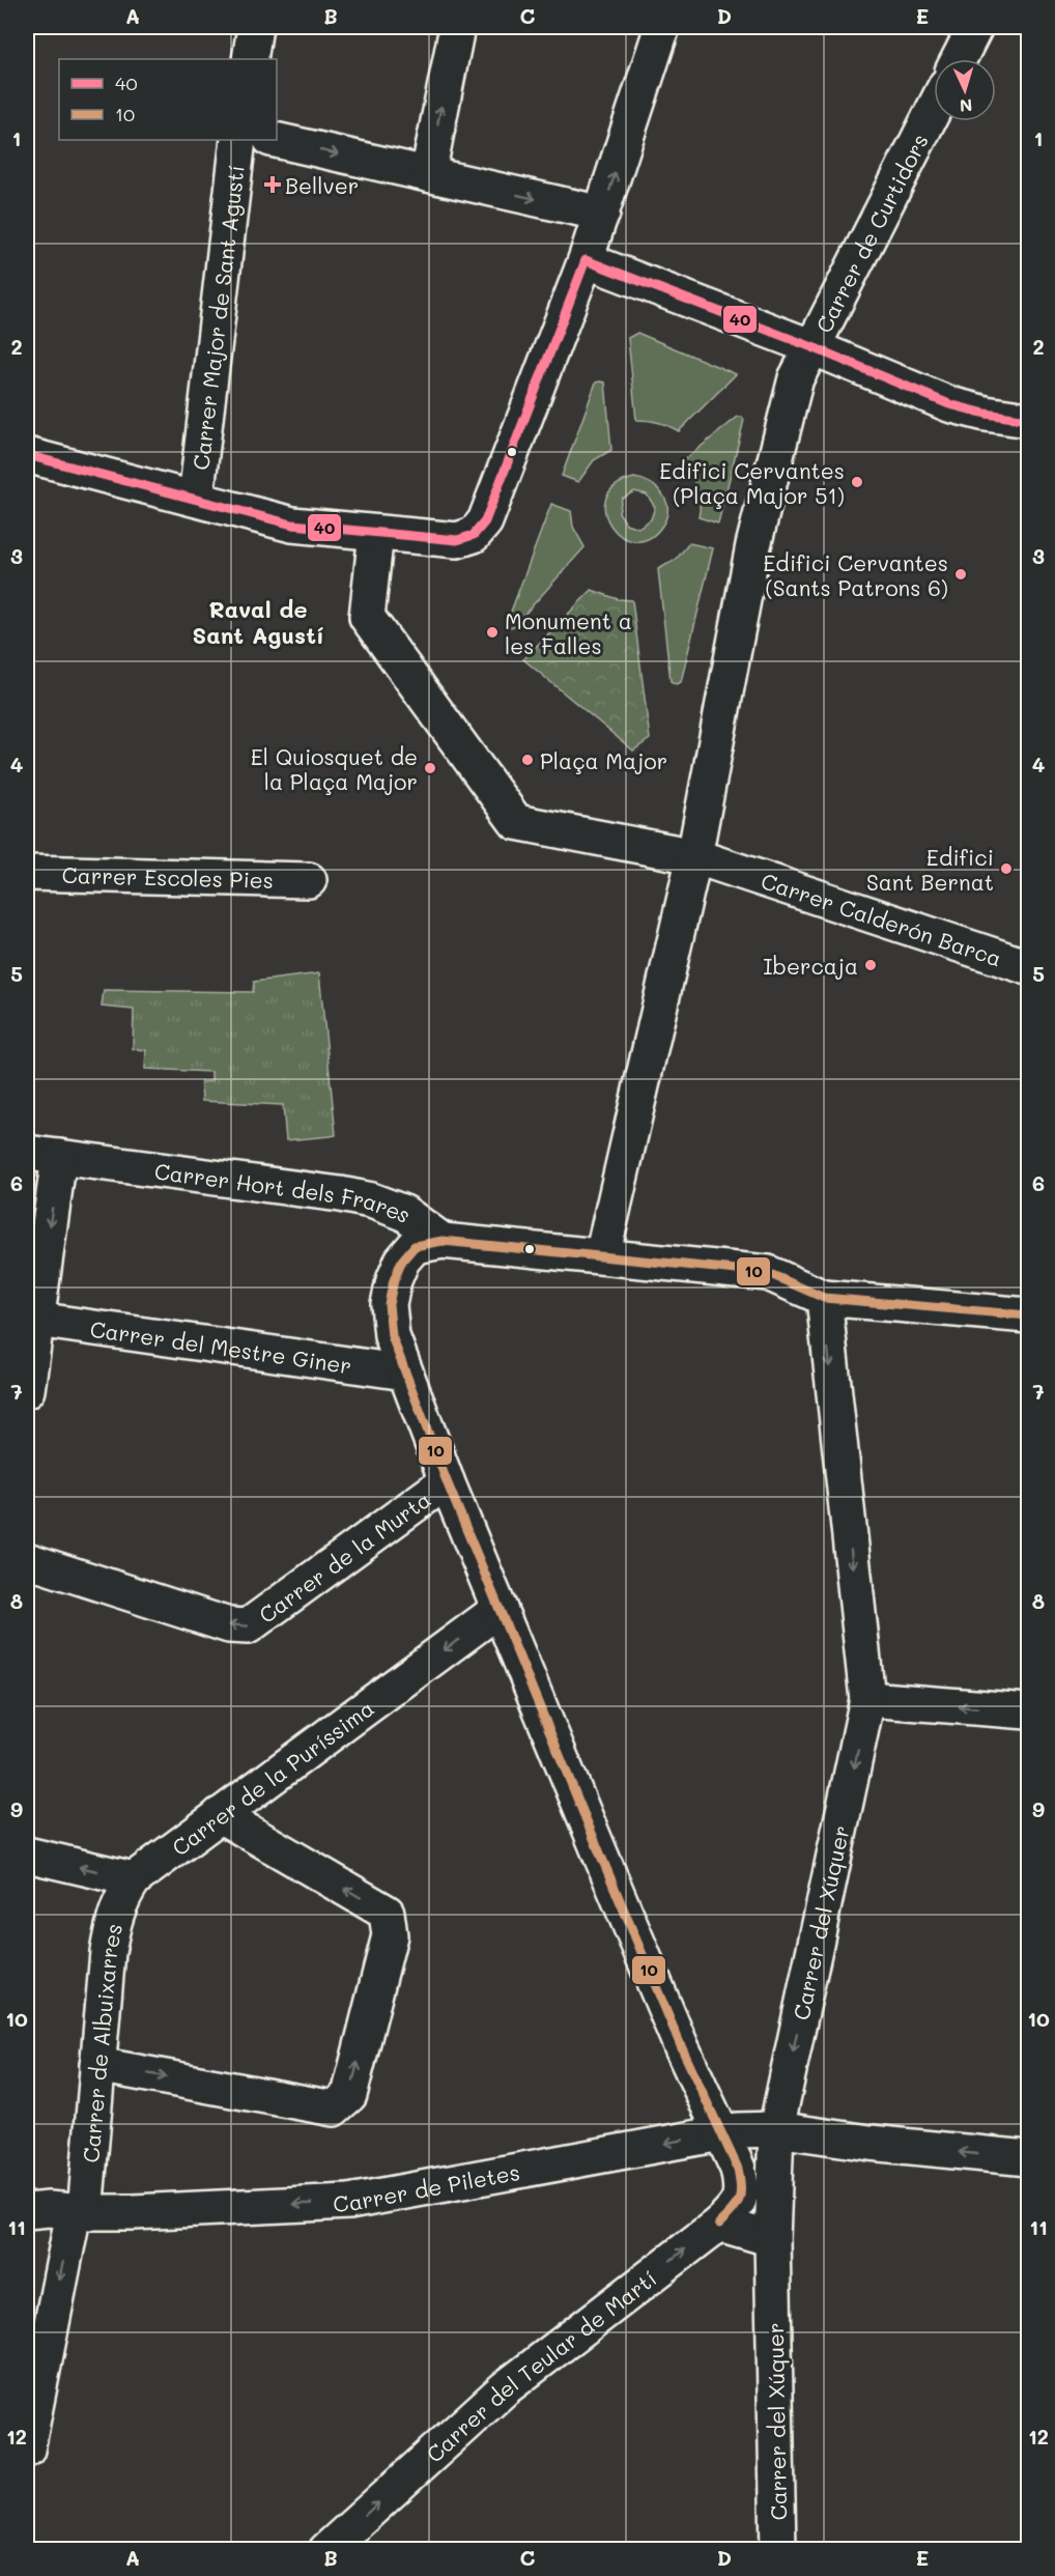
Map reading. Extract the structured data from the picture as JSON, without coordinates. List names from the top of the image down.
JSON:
{
  "streets": {
    "street": [
      "Carrer de Curtidors",
      "Carrer Major de Sant Agustí",
      "Carrer Escoles Pies",
      "Carrer Calderón Barca",
      "Carrer Hort dels Frares",
      "Carrer del Mestre Giner",
      "Carrer de la Murta",
      "Carrer de la Puríssima",
      "Carrer del Xúquer",
      "Carrer de Albuixarres",
      "Carrer de Piletes",
      "Carrer del Teular de Martí"
    ]
  },
  "crossings": [
    ["Carrer de Curtidors", "Carrer Calderón Barca"],
    ["Carrer Hort dels Frares", "Carrer del Teular de Martí"],
    ["Carrer del Mestre Giner", "Carrer del Teular de Martí"],
    ["Carrer de la Murta", "Carrer del Teular de Martí"],
    ["Carrer de la Puríssima", "Carrer de Albuixarres"],
    ["Carrer de la Puríssima", "Carrer del Teular de Martí"],
    ["Carrer del Xúquer", "Carrer de Piletes"],
    ["Carrer de Albuixarres", "Carrer de Piletes"],
    ["Carrer de Piletes", "Carrer del Teular de Martí"]
  ],
  "one_way": [
    "Carrer de la Murta",
    "Carrer de la Puríssima",
    "Carrer del Xúquer",
    "Carrer de Albuixarres",
    "Carrer de Piletes"
  ],
  "districts": ["Raval de Sant Agustí"],
  "places": {
    "health": ["Bellver"],
    "other": [
      "Edifici Cervantes (Plaça Major 51)",
      "Edifici Cervantes (Sants Patrons 6)",
      "Monument a les Falles",
      "Plaça Major",
      "El Quiosquet de la Plaça Major",
      "Edifici Sant Bernat",
      "Ibercaja"
    ]
  },
  "lines": ["transit line 40", "transit line 10"],
  "legend": ["40", "10"],
  "north": "bottom",
  "grid": {
    "columns": [
      "A",
      "B",
      "C",
      "D",
      "E"
    ],
    "rows": [
      "1",
      "2",
      "3",
      "4",
      "5",
      "6",
      "7",
      "8",
      "9",
      "10",
      "11",
      "12"
    ]
  }
}
